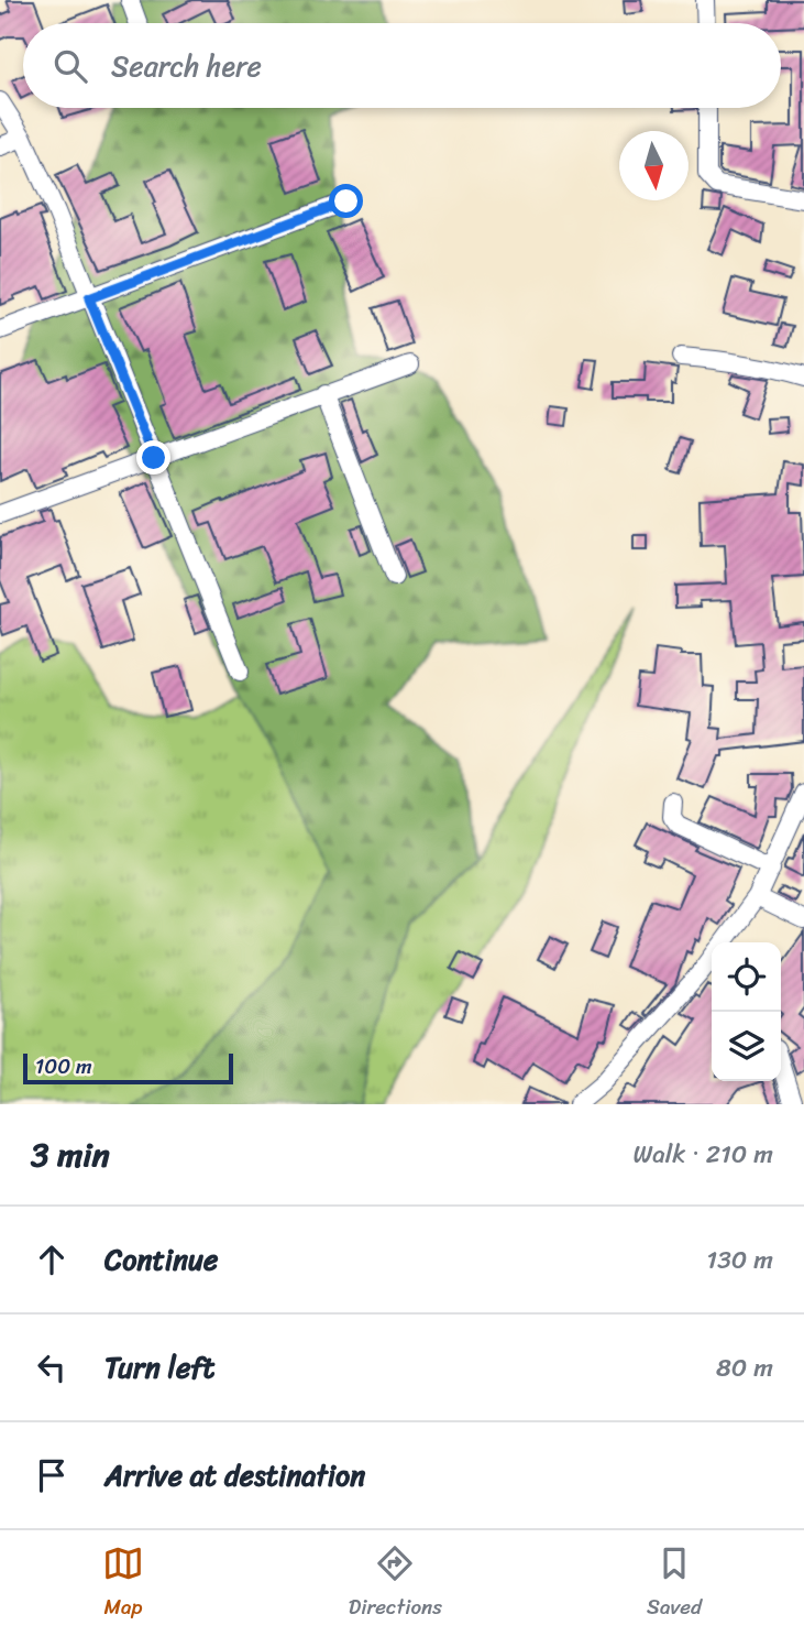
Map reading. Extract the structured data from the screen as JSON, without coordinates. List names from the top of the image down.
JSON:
{
  "scale_bar": "100 m",
  "north": "bottom",
  "page": {
    "search": "Search here",
    "scale": "100 m",
    "heading": ["3 min", "Walk · 210 m"],
    "list": [
      ["Continue", "130 m"],
      ["Turn left", "80 m"],
      "Arrive at destination"
    ],
    "nav": ["Map", "Directions", "Saved"]
  }
}
